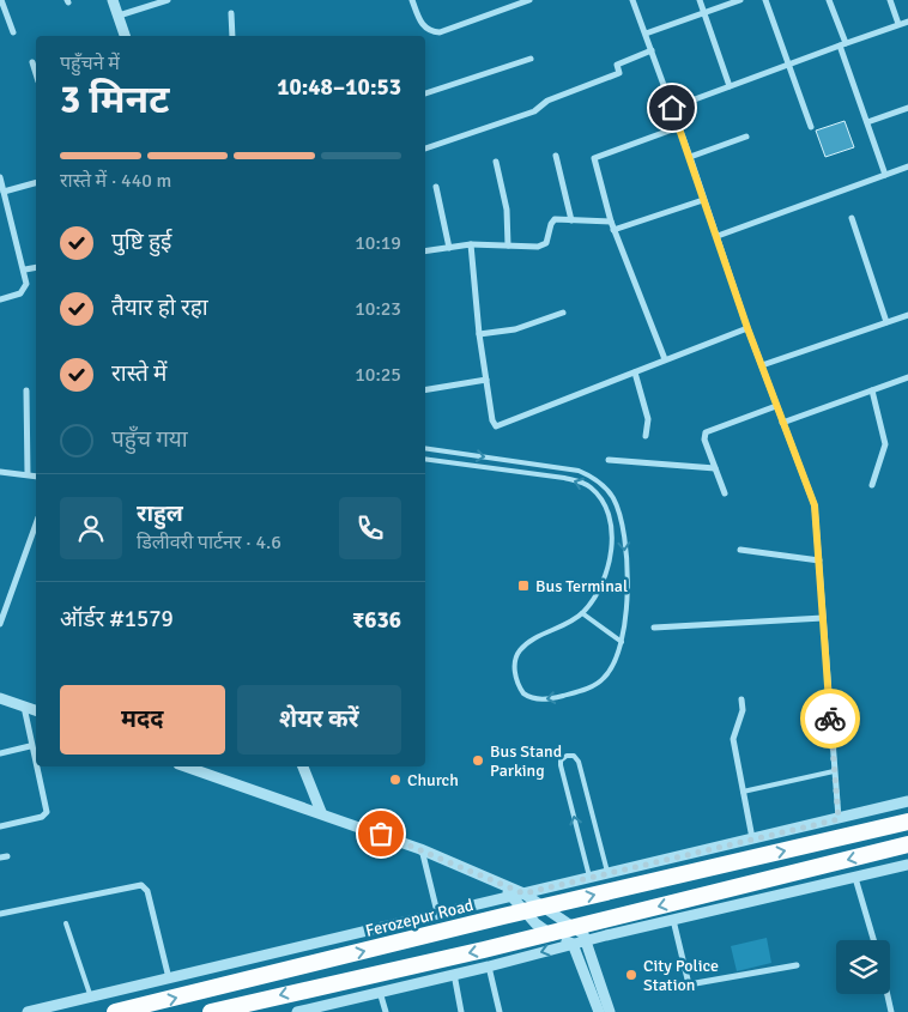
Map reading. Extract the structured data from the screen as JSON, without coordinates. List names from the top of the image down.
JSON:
{
  "streets": {
    "highway": ["Ferozepur Road"]
  },
  "places": {
    "transit": ["Bus Terminal"],
    "other": ["Bus Stand Parking", "Church", "City Police Station"]
  },
  "page": {
    "heading": ["3 मिनट", "पहुँचने में", "10:48–10:53"],
    "panel": [
      "राहुल",
      "डिलीवरी पार्टनर · 4.6",
      "ऑर्डर #1579",
      "₹636"
    ],
    "bar": "रास्ते में · 440 m",
    "list": [
      ["पुष्टि हुई", "10:19"],
      ["तैयार हो रहा", "10:23"],
      ["रास्ते में", "10:25"],
      "पहुँच गया"
    ],
    "buttons": ["मदद", "शेयर करें"]
  }
}
